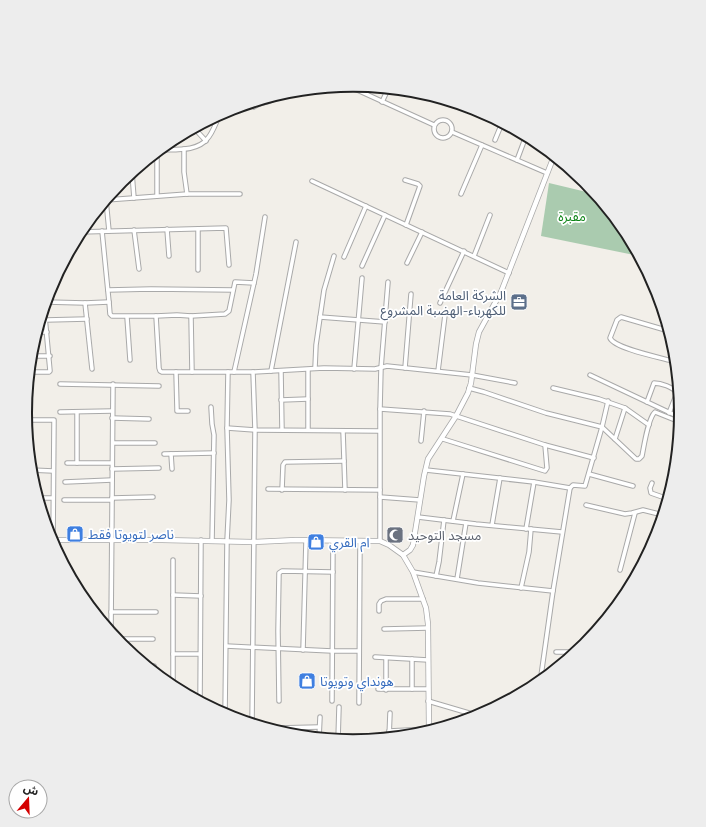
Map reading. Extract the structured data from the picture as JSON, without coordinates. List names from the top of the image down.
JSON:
{
  "parks": ["مقبرة"],
  "places": {
    "office": ["الشركة العامة للكهرباء-الهضبة المشروع"],
    "shop": ["ناصر لتويوتا فقط", "ام القري", "هونداي وتويوتا"],
    "mosque": ["مسجد التوحيد"]
  },
  "north": "top"
}
